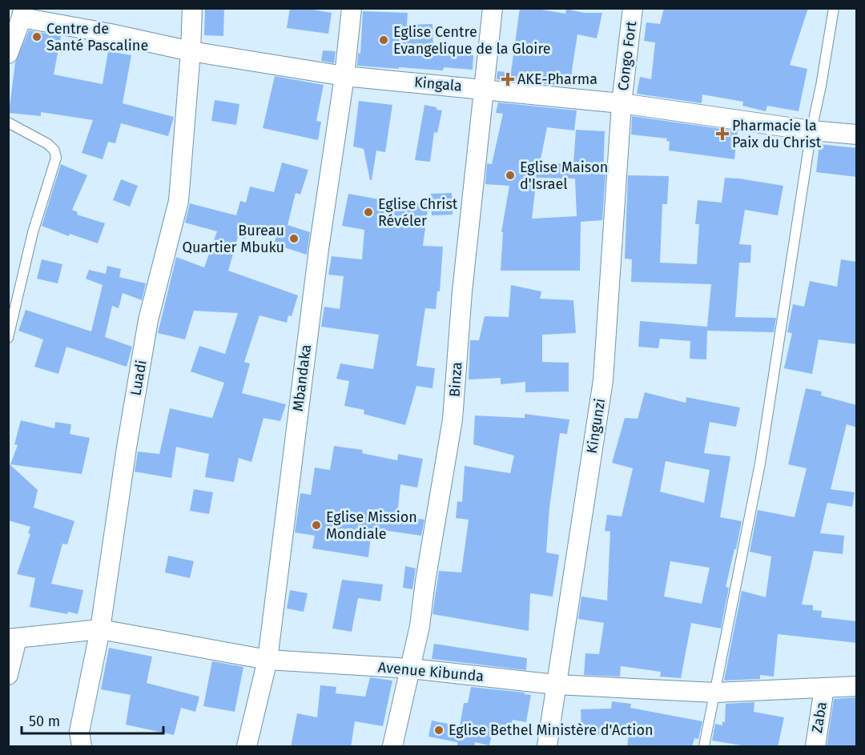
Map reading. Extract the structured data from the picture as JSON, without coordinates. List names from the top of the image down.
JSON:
{
  "streets": {
    "street": [
      "Congo Fort",
      "Kingala",
      "Luadi",
      "Mbandaka",
      "Binza",
      "Kingunzi",
      "Avenue Kibunda",
      "Zaba"
    ]
  },
  "crossings": [
    ["Congo Fort", "Kingala"],
    ["Congo Fort", "Kingunzi"],
    ["Kingala", "Luadi"],
    ["Kingala", "Mbandaka"],
    ["Kingala", "Binza"],
    ["Kingala", "Kingunzi"],
    ["Luadi", "Avenue Kibunda"],
    ["Mbandaka", "Avenue Kibunda"],
    ["Binza", "Avenue Kibunda"],
    ["Kingunzi", "Avenue Kibunda"],
    ["Avenue Kibunda", "Zaba"]
  ],
  "places": {
    "other": [
      "Centre de Santé Pascaline",
      "Eglise Centre Evangelique de la Gloire",
      "Eglise Maison d'Israel",
      "Eglise Christ Révéler",
      "Bureau Quartier Mbuku",
      "Eglise Mission Mondiale",
      "Eglise Bethel Ministère d'Action"
    ],
    "health": ["AKE-Pharma", "Pharmacie la Paix du Christ"]
  },
  "scale_bar": "50 m"
}
